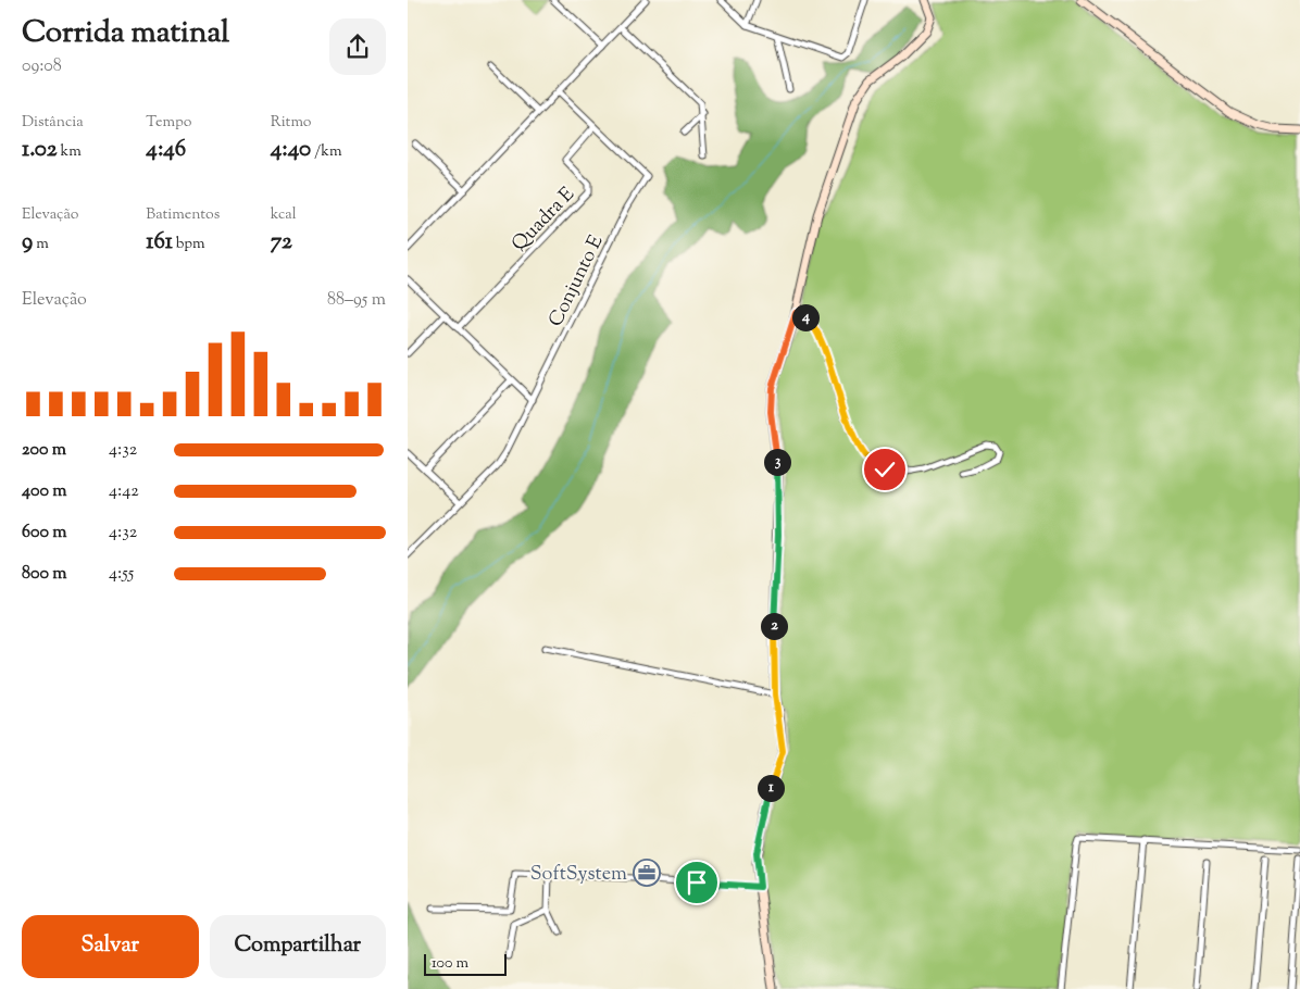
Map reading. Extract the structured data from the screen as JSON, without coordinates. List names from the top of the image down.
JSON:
{
  "streets": {
    "street": ["Quadra E", "Conjunto E"]
  },
  "crossings": [
    ["Quadra E", "Conjunto E"]
  ],
  "places": {
    "office": ["SoftSystem"]
  },
  "scale_bar": "100 m",
  "page": {
    "heading": ["Corrida matinal", "09:08"],
    "stats": [
      ["Distância", "1.02 km"],
      ["Tempo", "4:46"],
      ["Ritmo", "4:40 /km"],
      ["Elevação", "9 m"],
      ["Batimentos", "161 bpm"],
      ["kcal", "72"]
    ],
    "chart": ["Elevação", "88–95 m"],
    "pins": [
      "4",
      "3",
      "2",
      "1"
    ],
    "list": [
      {
        "name": "200 m",
        "note": "4:32"
      },
      {
        "name": "400 m",
        "note": "4:42"
      },
      {
        "name": "600 m",
        "note": "4:32"
      },
      {
        "name": "800 m",
        "note": "4:55"
      }
    ],
    "buttons": ["Salvar", "Compartilhar"],
    "scale": "100 m"
  }
}
